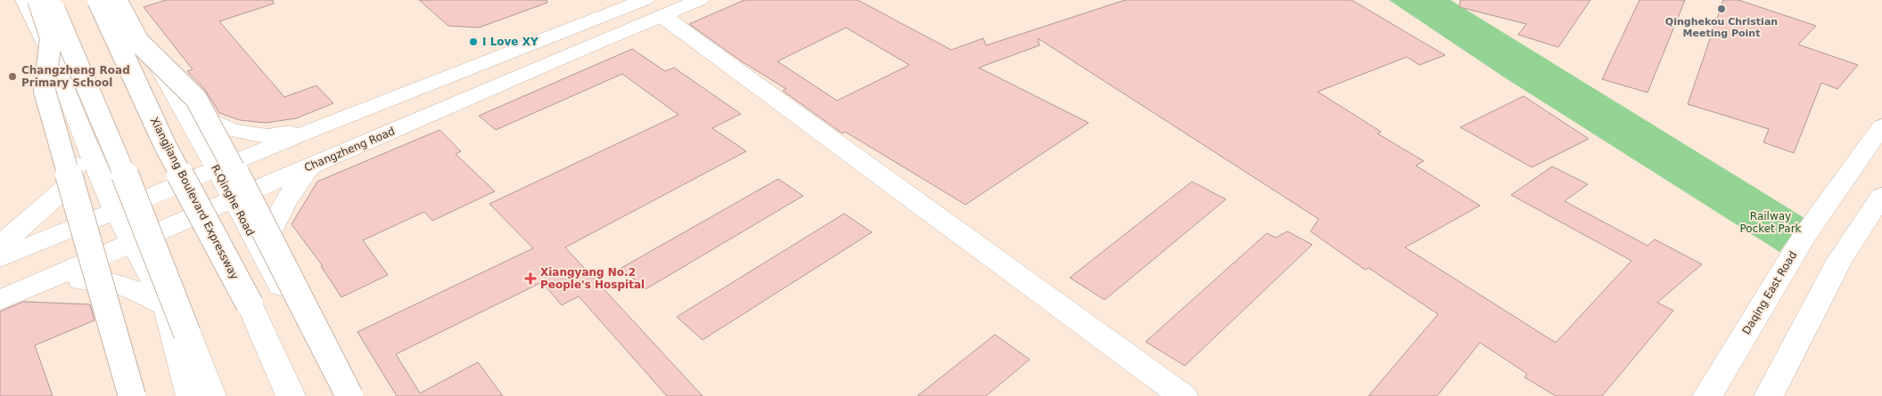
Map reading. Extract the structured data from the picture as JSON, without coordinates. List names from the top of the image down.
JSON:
{
  "streets": {
    "main road": [
      "Changzheng Road",
      "Xiangjiang Boulevard Expressway",
      "R.Qinghe Road",
      "Daqing East Road"
    ]
  },
  "crossings": [
    ["Changzheng Road", "R.Qinghe Road"]
  ],
  "parks": ["Railway Pocket Park"],
  "places": {
    "other": ["Qinghekou Christian Meeting Point", "I Love XY", "Changzheng Road Primary School"],
    "health": ["Xiangyang No.2 People's Hospital"]
  }
}
